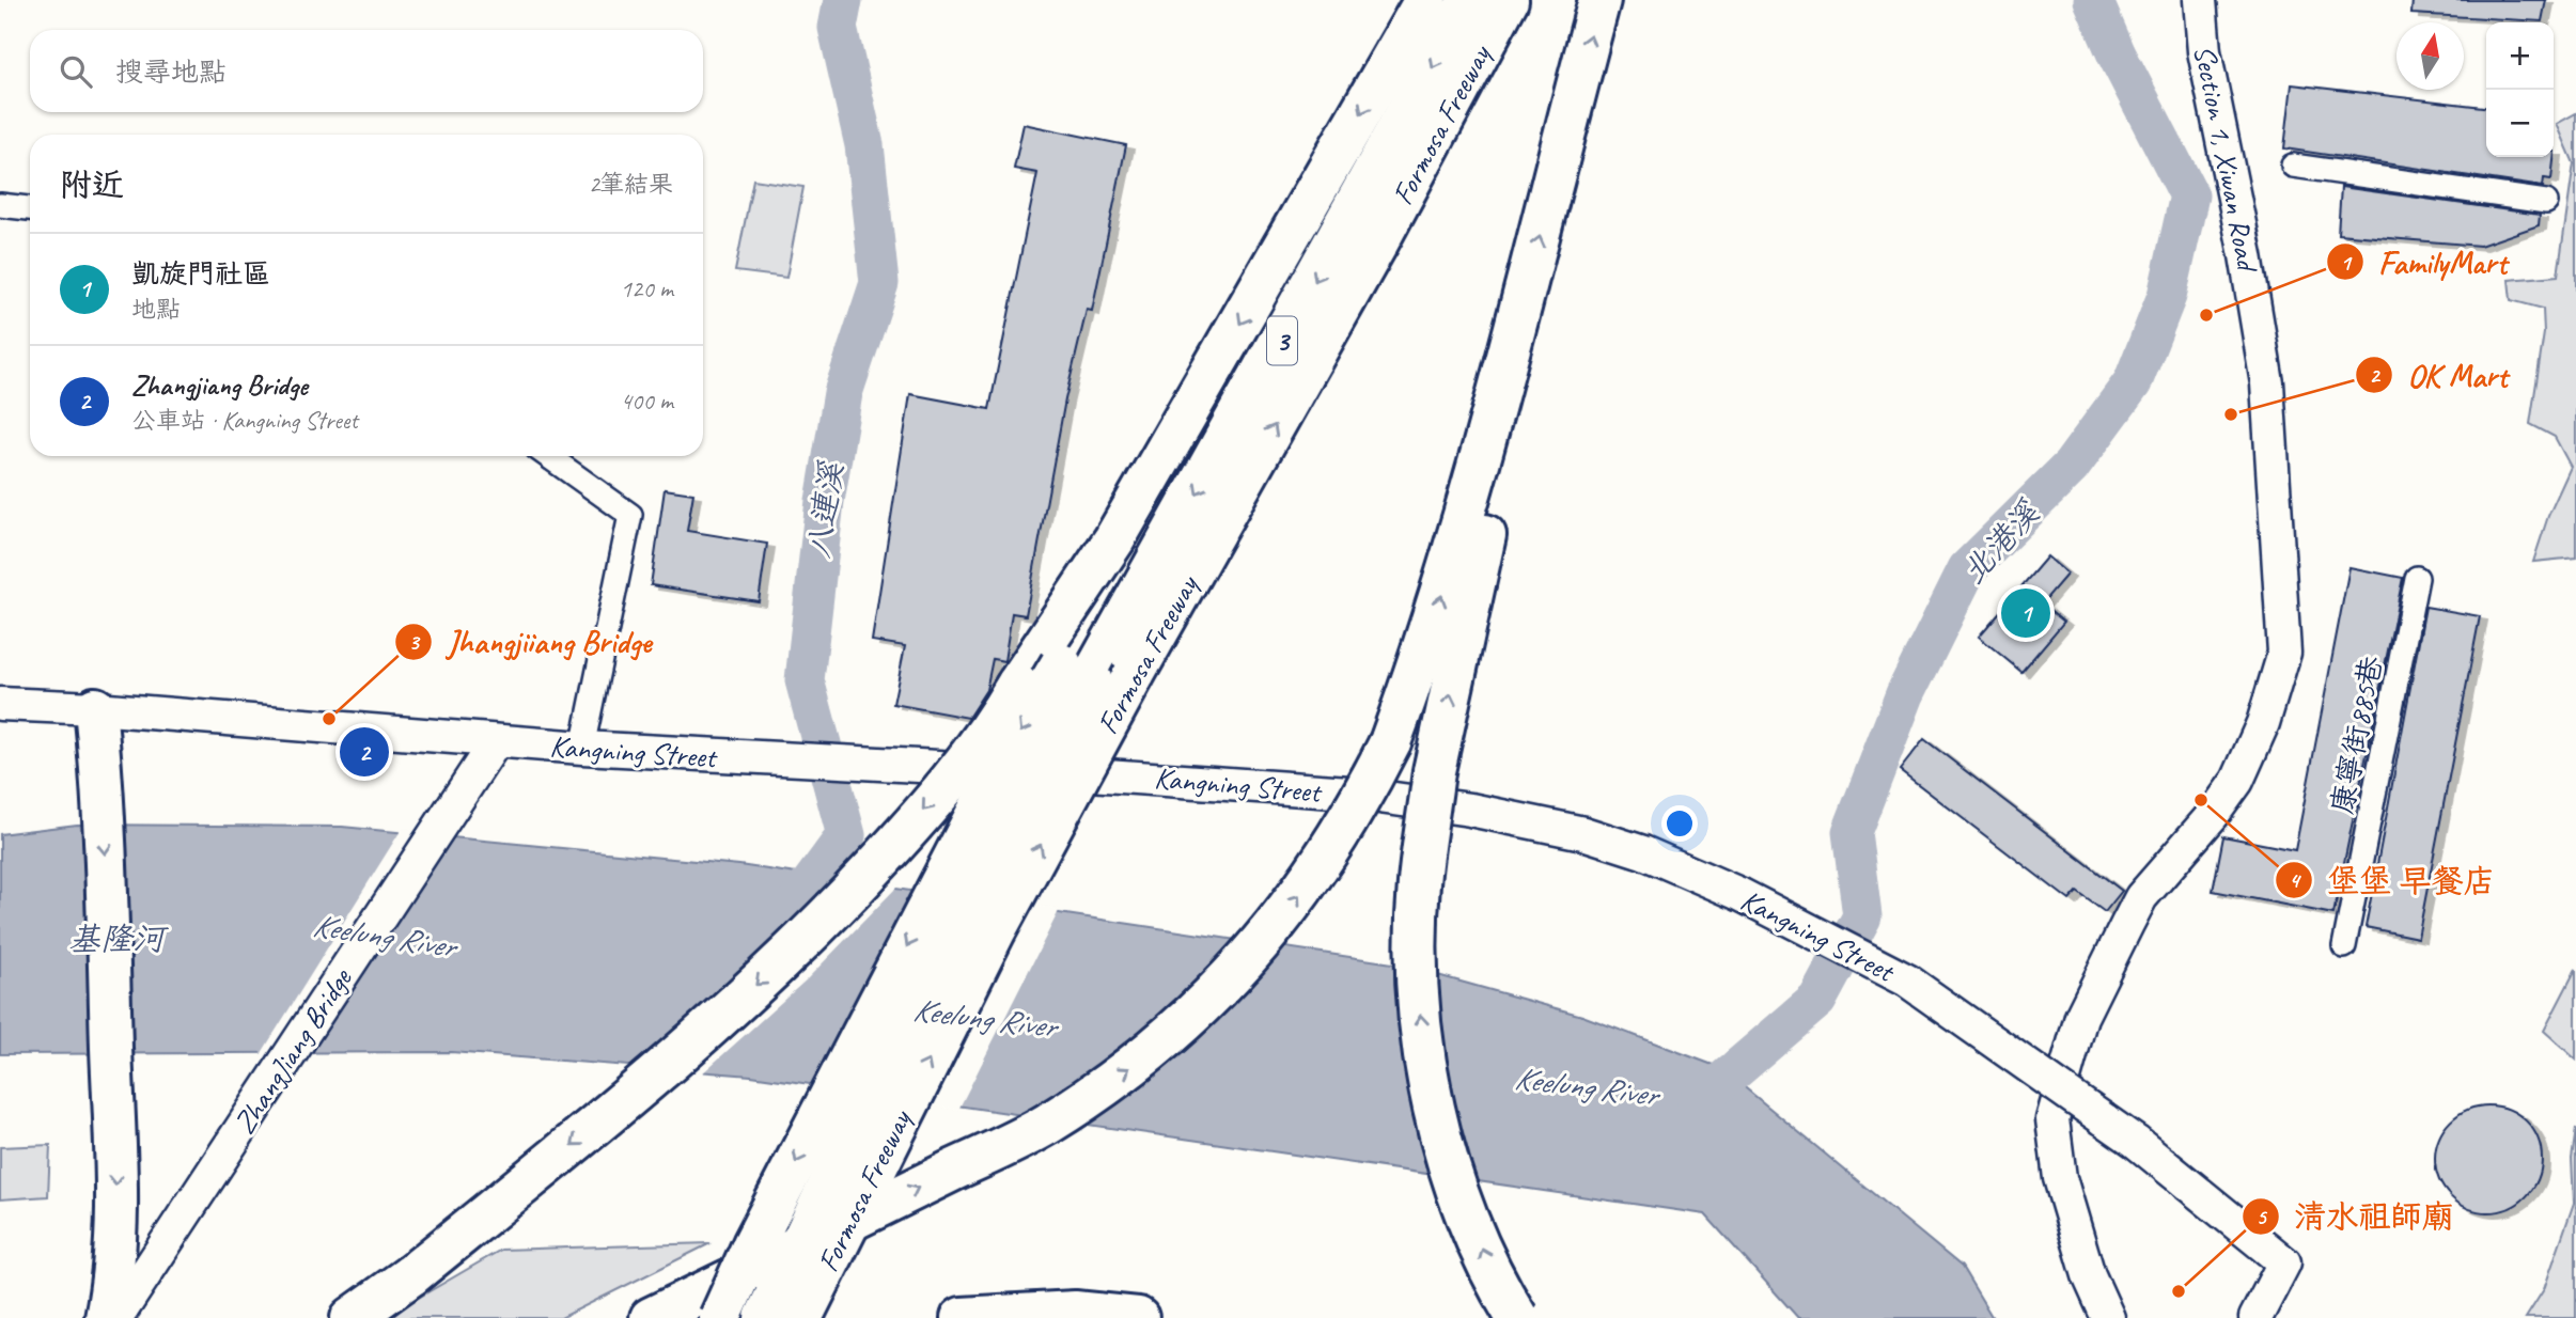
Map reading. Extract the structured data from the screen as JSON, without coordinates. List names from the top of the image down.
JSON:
{
  "streets": {
    "highway": ["Formosa Freeway", "3"],
    "street": [
      "Section 1, Xiwan Road",
      "康寧街885巷",
      "Kangning Street",
      "ZhangJiang Bridge"
    ]
  },
  "crossings": [
    ["Kangning Street", "ZhangJiang Bridge"]
  ],
  "water": [
    "八連溪",
    "北港溪",
    "Keelung River",
    "基隆河"
  ],
  "places": [
    "FamilyMart",
    "OK Mart",
    "Jhangjiiang Bridge",
    "堡堡 早餐店",
    "清水祖師廟"
  ],
  "north": "top",
  "page": {
    "map_buttons": ["+", "−"],
    "search": "搜尋地點",
    "heading": ["附近", "2筆結果"],
    "list": [
      {
        "mark": "1",
        "name": "凱旋門社區",
        "note": "地點",
        "value": "120 m"
      },
      {
        "mark": "2",
        "name": "Zhangjiang Bridge",
        "note": "公車站 · Kangning Street",
        "value": "400 m"
      }
    ],
    "pins": ["1", "2"]
  }
}
